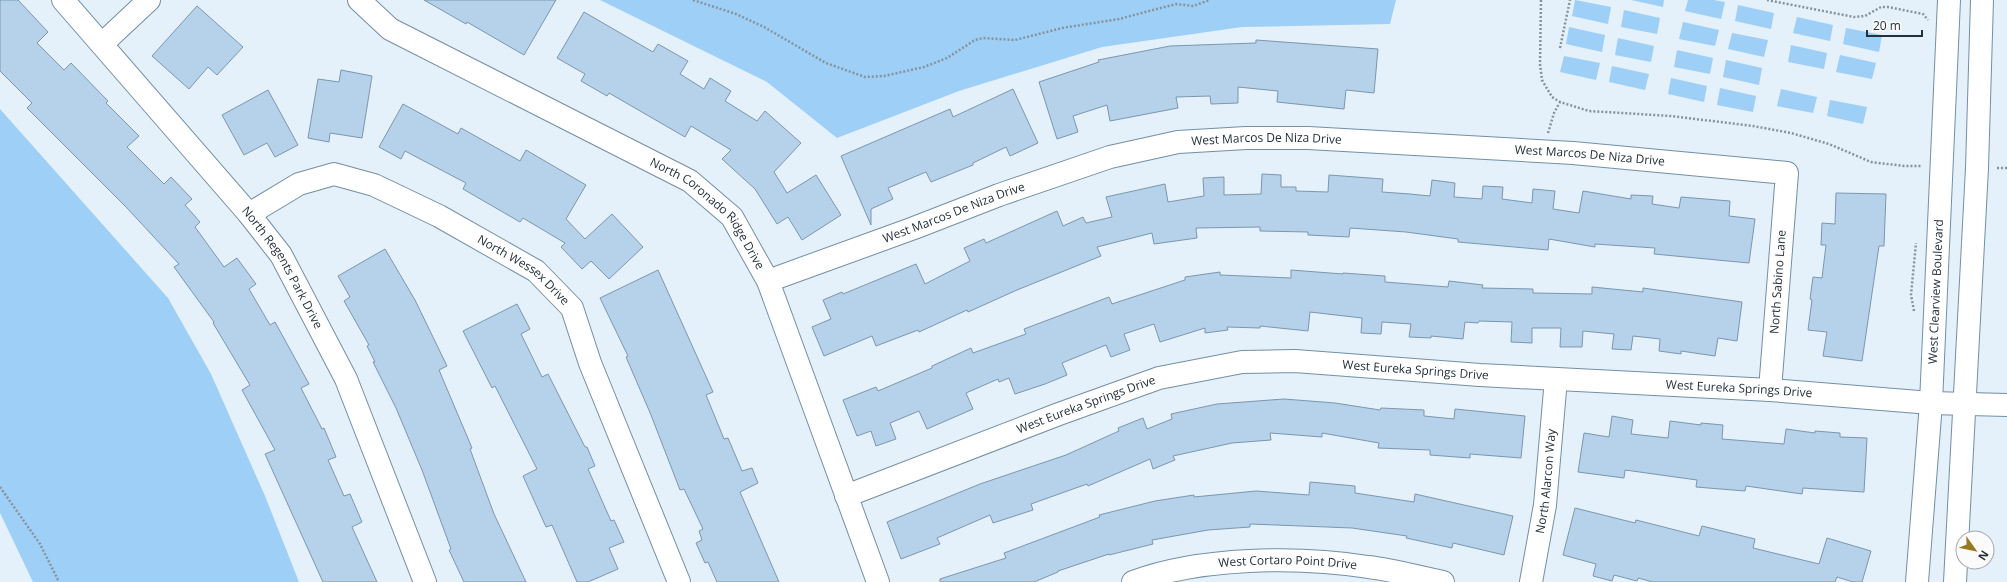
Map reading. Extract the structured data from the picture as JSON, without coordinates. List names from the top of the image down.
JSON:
{
  "streets": {
    "street": [
      "West Marcos De Niza Drive",
      "North Coronado Ridge Drive",
      "North Regents Park Drive",
      "North Wessex Drive",
      "North Sabino Lane",
      "West Clearview Boulevard",
      "West Eureka Springs Drive",
      "North Alarcon Way",
      "West Cortaro Point Drive"
    ]
  },
  "crossings": [
    ["West Marcos De Niza Drive", "North Coronado Ridge Drive"],
    ["West Marcos De Niza Drive", "North Sabino Lane"],
    ["North Coronado Ridge Drive", "West Eureka Springs Drive"],
    ["North Regents Park Drive", "North Wessex Drive"],
    ["North Sabino Lane", "West Eureka Springs Drive"],
    ["West Clearview Boulevard", "West Eureka Springs Drive"],
    ["West Eureka Springs Drive", "North Alarcon Way"]
  ],
  "scale_bar": "20 m",
  "north": "bottom right"
}
